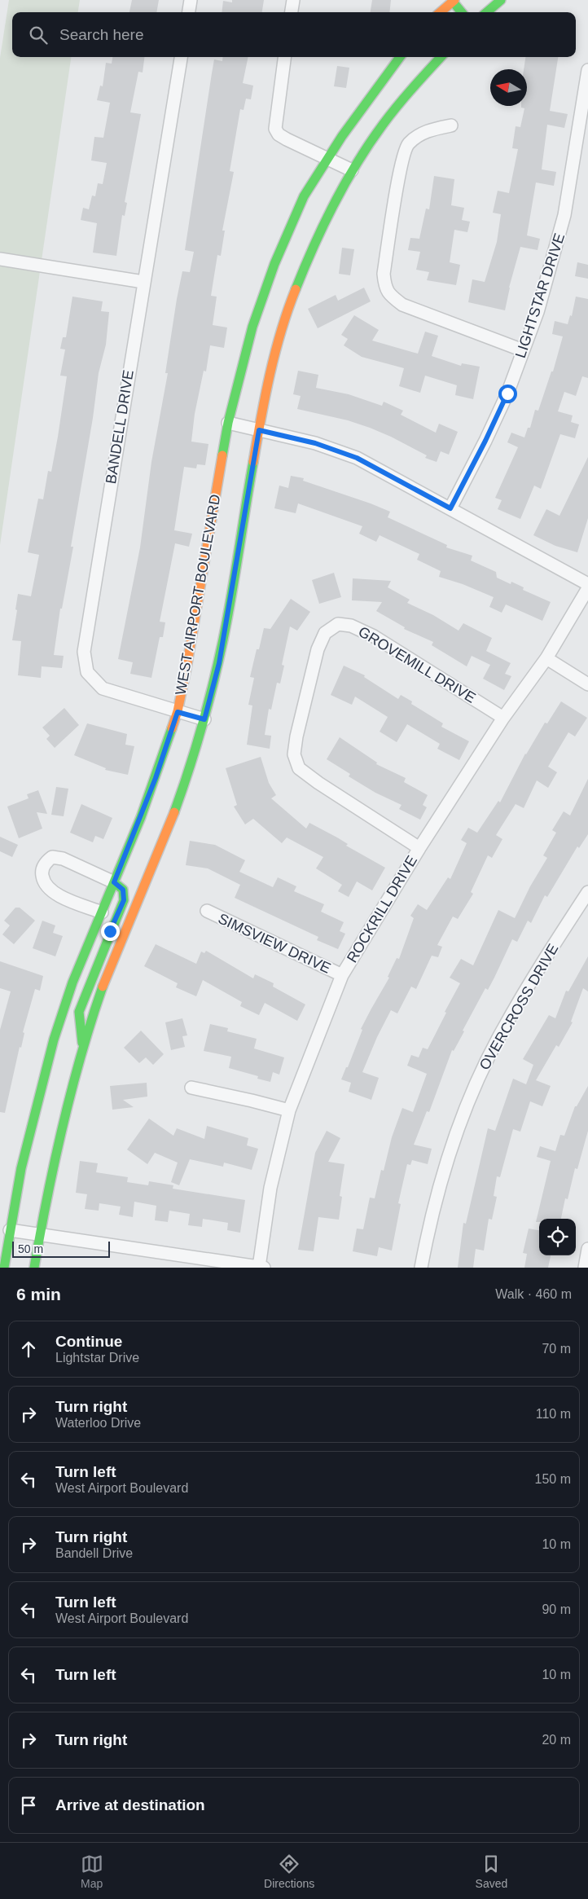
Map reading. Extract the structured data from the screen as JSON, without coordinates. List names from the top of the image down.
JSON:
{
  "streets": {
    "main road": ["WEST AIRPORT BOULEVARD"],
    "street": [
      "LIGHTSTAR DRIVE",
      "BANDELL DRIVE",
      "GROVEMILL DRIVE",
      "ROCKRILL DRIVE",
      "SIMSVIEW DRIVE",
      "OVERCROSS DRIVE"
    ]
  },
  "crossings": [
    ["BANDELL DRIVE", "WEST AIRPORT BOULEVARD"],
    ["GROVEMILL DRIVE", "ROCKRILL DRIVE"],
    ["ROCKRILL DRIVE", "SIMSVIEW DRIVE"]
  ],
  "scale_bar": "50 m",
  "north": "left",
  "page": {
    "search": "Search here",
    "scale": "50 m",
    "heading": ["6 min", "Walk · 460 m"],
    "list": [
      ["Continue", "Lightstar Drive", "70 m"],
      ["Turn right", "Waterloo Drive", "110 m"],
      ["Turn left", "West Airport Boulevard", "150 m"],
      ["Turn right", "Bandell Drive", "10 m"],
      ["Turn left", "West Airport Boulevard", "90 m"],
      ["Turn left", "10 m"],
      ["Turn right", "20 m"],
      "Arrive at destination"
    ],
    "nav": ["Map", "Directions", "Saved"]
  }
}
